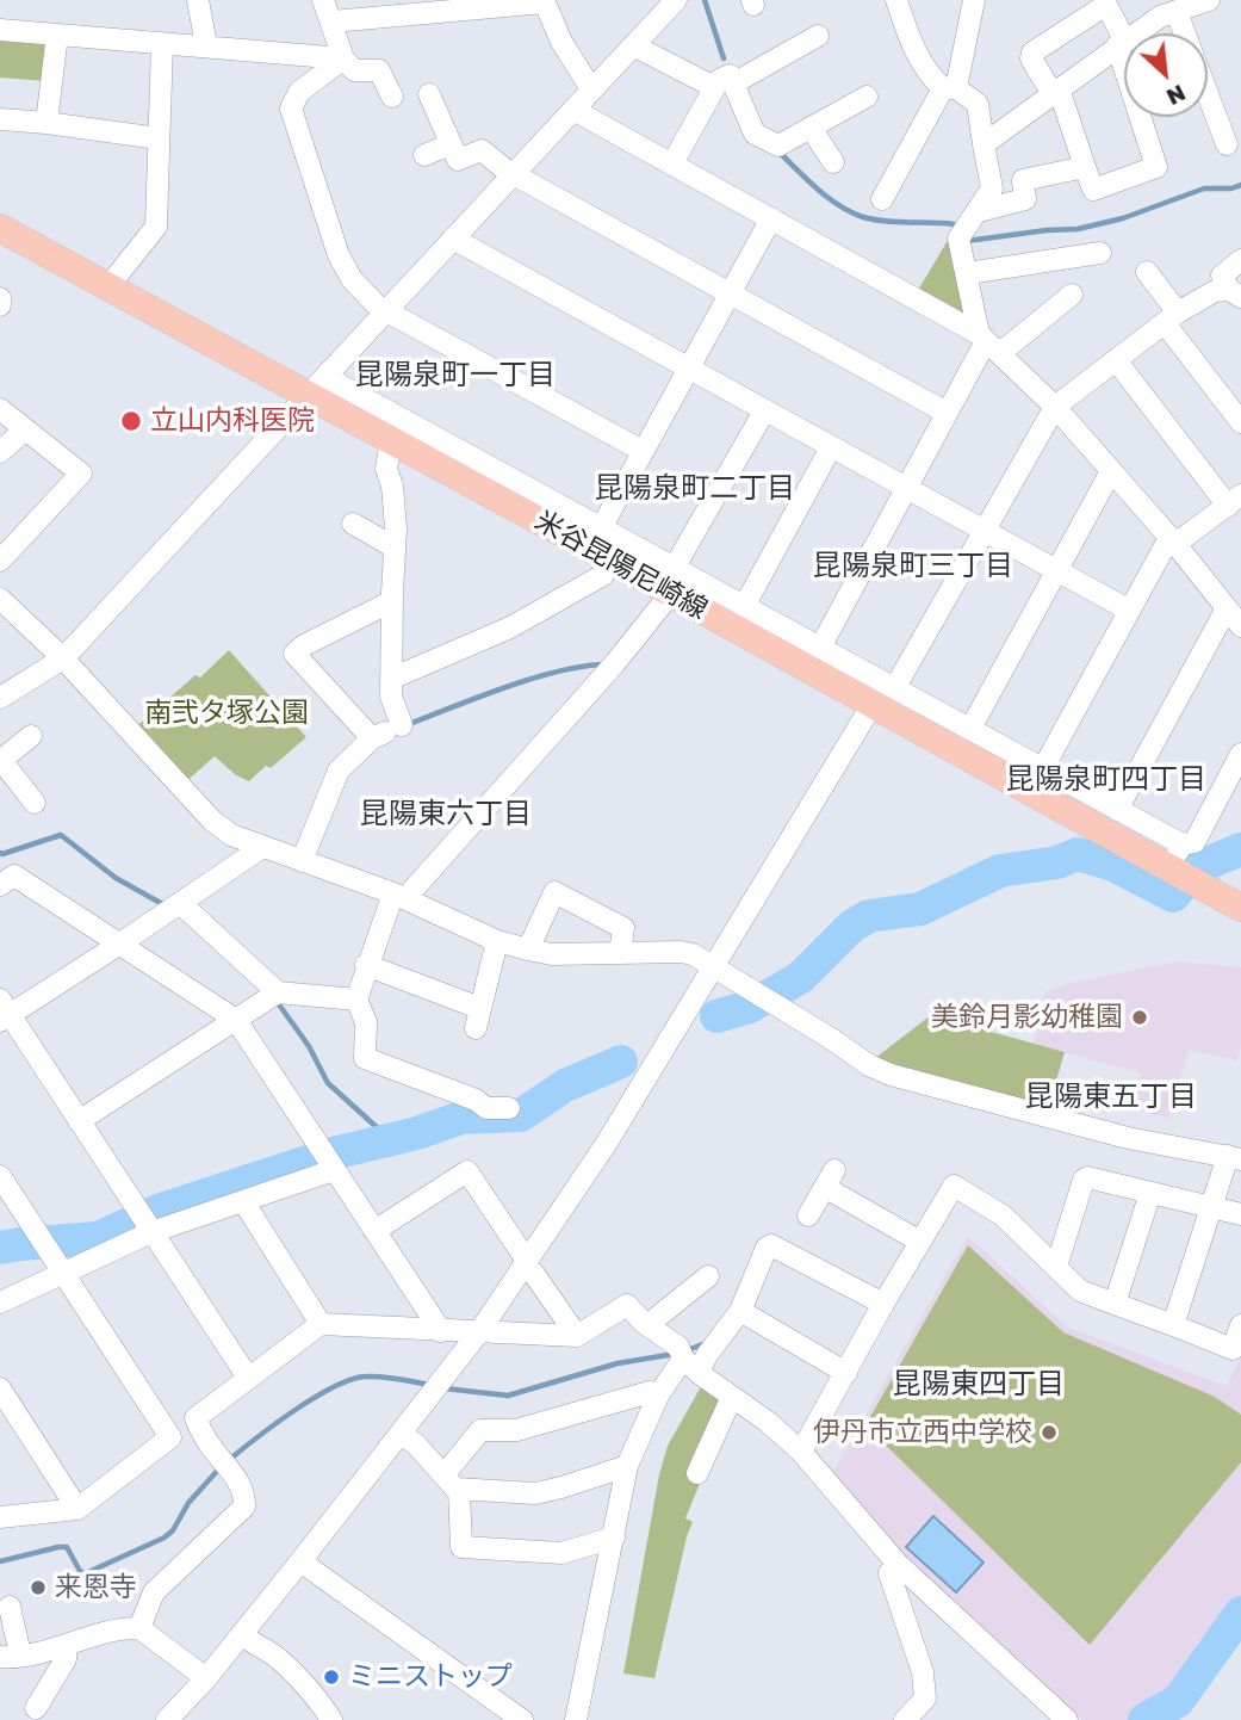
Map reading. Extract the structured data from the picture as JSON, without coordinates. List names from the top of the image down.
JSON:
{
  "streets": {
    "main road": ["米谷昆陽尼崎線"]
  },
  "districts": [
    "昆陽泉町一丁目",
    "昆陽泉町二丁目",
    "昆陽泉町三丁目",
    "昆陽泉町四丁目",
    "昆陽東六丁目",
    "昆陽東五丁目",
    "昆陽東四丁目"
  ],
  "parks": ["南弐タ塚公園"],
  "places": [
    "立山内科医院",
    "美鈴月影幼稚園",
    "伊丹市立西中学校",
    "来恩寺",
    "ミニストップ"
  ],
  "north": "bottom right"
}
